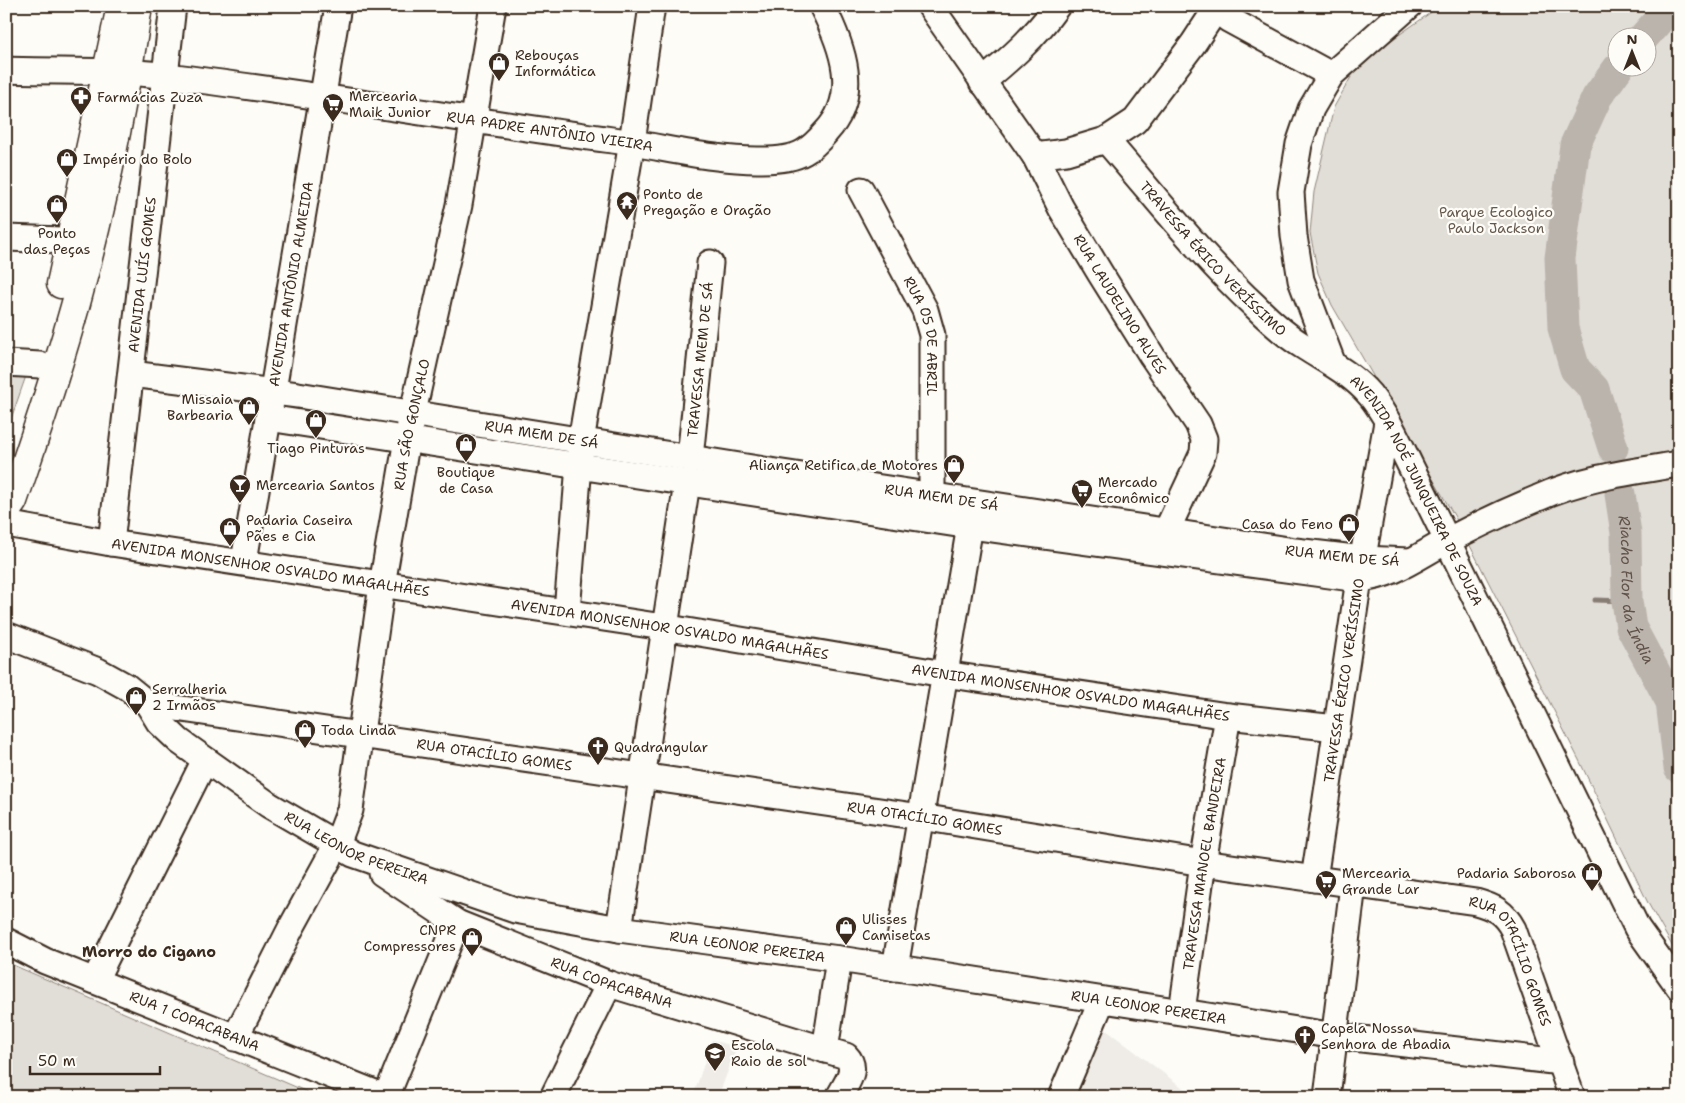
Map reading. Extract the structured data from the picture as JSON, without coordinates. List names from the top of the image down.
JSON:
{
  "streets": {
    "street": [
      "RUA PADRE ANTÔNIO VIEIRA",
      "TRAVESSA ÉRICO VERÍSSIMO",
      "AVENIDA LUÍS GOMES",
      "AVENIDA ANTÔNIO ALMEIDA",
      "RUA LAUDELINO ALVES",
      "RUA 05 DE ABRIL",
      "TRAVESSA MEM DE SÁ",
      "RUA SÃO GONÇALO",
      "RUA MEM DE SÁ",
      "AVENIDA NOÉ JUNQUEIRA DE SOUZA",
      "AVENIDA MONSENHOR OSVALDO MAGALHÃES",
      "RUA OTACÍLIO GOMES",
      "RUA LEONOR PEREIRA",
      "TRAVESSA MANOEL BANDEIRA",
      "RUA COPACABANA",
      "RUA 1 COPACABANA"
    ]
  },
  "crossings": [
    ["RUA PADRE ANTÔNIO VIEIRA", "AVENIDA LUÍS GOMES"],
    ["RUA PADRE ANTÔNIO VIEIRA", "AVENIDA ANTÔNIO ALMEIDA"],
    ["RUA PADRE ANTÔNIO VIEIRA", "RUA SÃO GONÇALO"],
    ["TRAVESSA ÉRICO VERÍSSIMO", "RUA MEM DE SÁ"],
    ["TRAVESSA ÉRICO VERÍSSIMO", "AVENIDA NOÉ JUNQUEIRA DE SOUZA"],
    ["TRAVESSA ÉRICO VERÍSSIMO", "AVENIDA MONSENHOR OSVALDO MAGALHÃES"],
    ["TRAVESSA ÉRICO VERÍSSIMO", "RUA OTACÍLIO GOMES"],
    ["AVENIDA LUÍS GOMES", "RUA MEM DE SÁ"],
    ["AVENIDA LUÍS GOMES", "AVENIDA MONSENHOR OSVALDO MAGALHÃES"],
    ["AVENIDA ANTÔNIO ALMEIDA", "RUA MEM DE SÁ"],
    ["AVENIDA ANTÔNIO ALMEIDA", "AVENIDA MONSENHOR OSVALDO MAGALHÃES"],
    ["RUA LAUDELINO ALVES", "RUA MEM DE SÁ"],
    ["RUA 05 DE ABRIL", "RUA MEM DE SÁ"],
    ["TRAVESSA MEM DE SÁ", "RUA MEM DE SÁ"],
    ["RUA SÃO GONÇALO", "RUA MEM DE SÁ"],
    ["RUA SÃO GONÇALO", "AVENIDA MONSENHOR OSVALDO MAGALHÃES"],
    ["RUA SÃO GONÇALO", "RUA OTACÍLIO GOMES"],
    ["RUA SÃO GONÇALO", "RUA LEONOR PEREIRA"],
    ["RUA SÃO GONÇALO", "RUA COPACABANA"],
    ["RUA SÃO GONÇALO", "RUA 1 COPACABANA"],
    ["RUA MEM DE SÁ", "AVENIDA NOÉ JUNQUEIRA DE SOUZA"],
    ["AVENIDA MONSENHOR OSVALDO MAGALHÃES", "TRAVESSA MANOEL BANDEIRA"],
    ["RUA OTACÍLIO GOMES", "RUA LEONOR PEREIRA"],
    ["RUA OTACÍLIO GOMES", "TRAVESSA MANOEL BANDEIRA"],
    ["RUA LEONOR PEREIRA", "TRAVESSA MANOEL BANDEIRA"],
    ["RUA LEONOR PEREIRA", "RUA COPACABANA"]
  ],
  "districts": ["Morro do Cigano"],
  "water": ["Riacho Flor da Índia"],
  "parks": ["Parque Ecologico Paulo Jackson"],
  "places": {
    "shop": [
      "Rebouças Informática",
      "Império do Bolo",
      "Ponto das Peças",
      "Missaia Barbearia",
      "Tiago Pinturas",
      "Boutique de Casa",
      "Aliança Retifica de Motores",
      "Casa do Feno",
      "Padaria Caseira Pães e Cia",
      "Serralheria 2 Irmãos",
      "Toda Linda",
      "Padaria Saborosa",
      "Ulisses Camisetas",
      "CNPR Compressores"
    ],
    "pharmacy": ["Farmácias Zuza"],
    "supermarket": ["Mercearia Maik Junior", "Mercado Econômico", "Mercearia Grande Lar"],
    "temple": ["Ponto de Pregação e Oração"],
    "bar": ["Mercearia Santos"],
    "church": ["Quadrangular", "Capela Nossa Senhora de Abadia"],
    "school or university": ["Escola Raio de sol"]
  },
  "scale_bar": "50 m",
  "north": "top"
}
